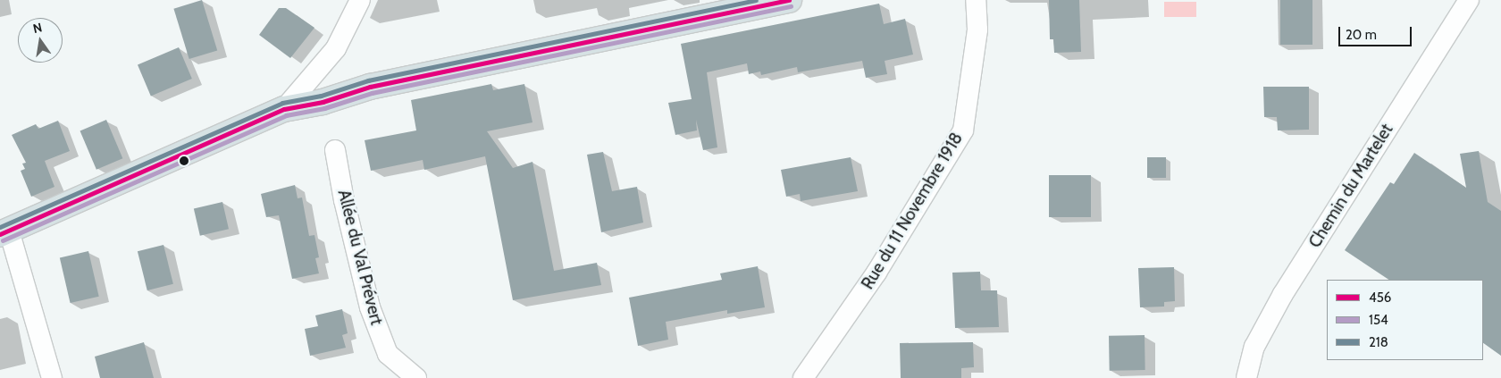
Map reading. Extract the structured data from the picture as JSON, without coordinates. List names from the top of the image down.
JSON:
{
  "streets": {
    "street": ["Chemin du Martelet", "Rue du 11 Novembre 1918", "Allée du Val Prévert"]
  },
  "lines": ["transit line 456", "transit line 218", "transit line 154"],
  "legend": ["456", "154", "218"],
  "scale_bar": "20 m",
  "north": "top"
}
